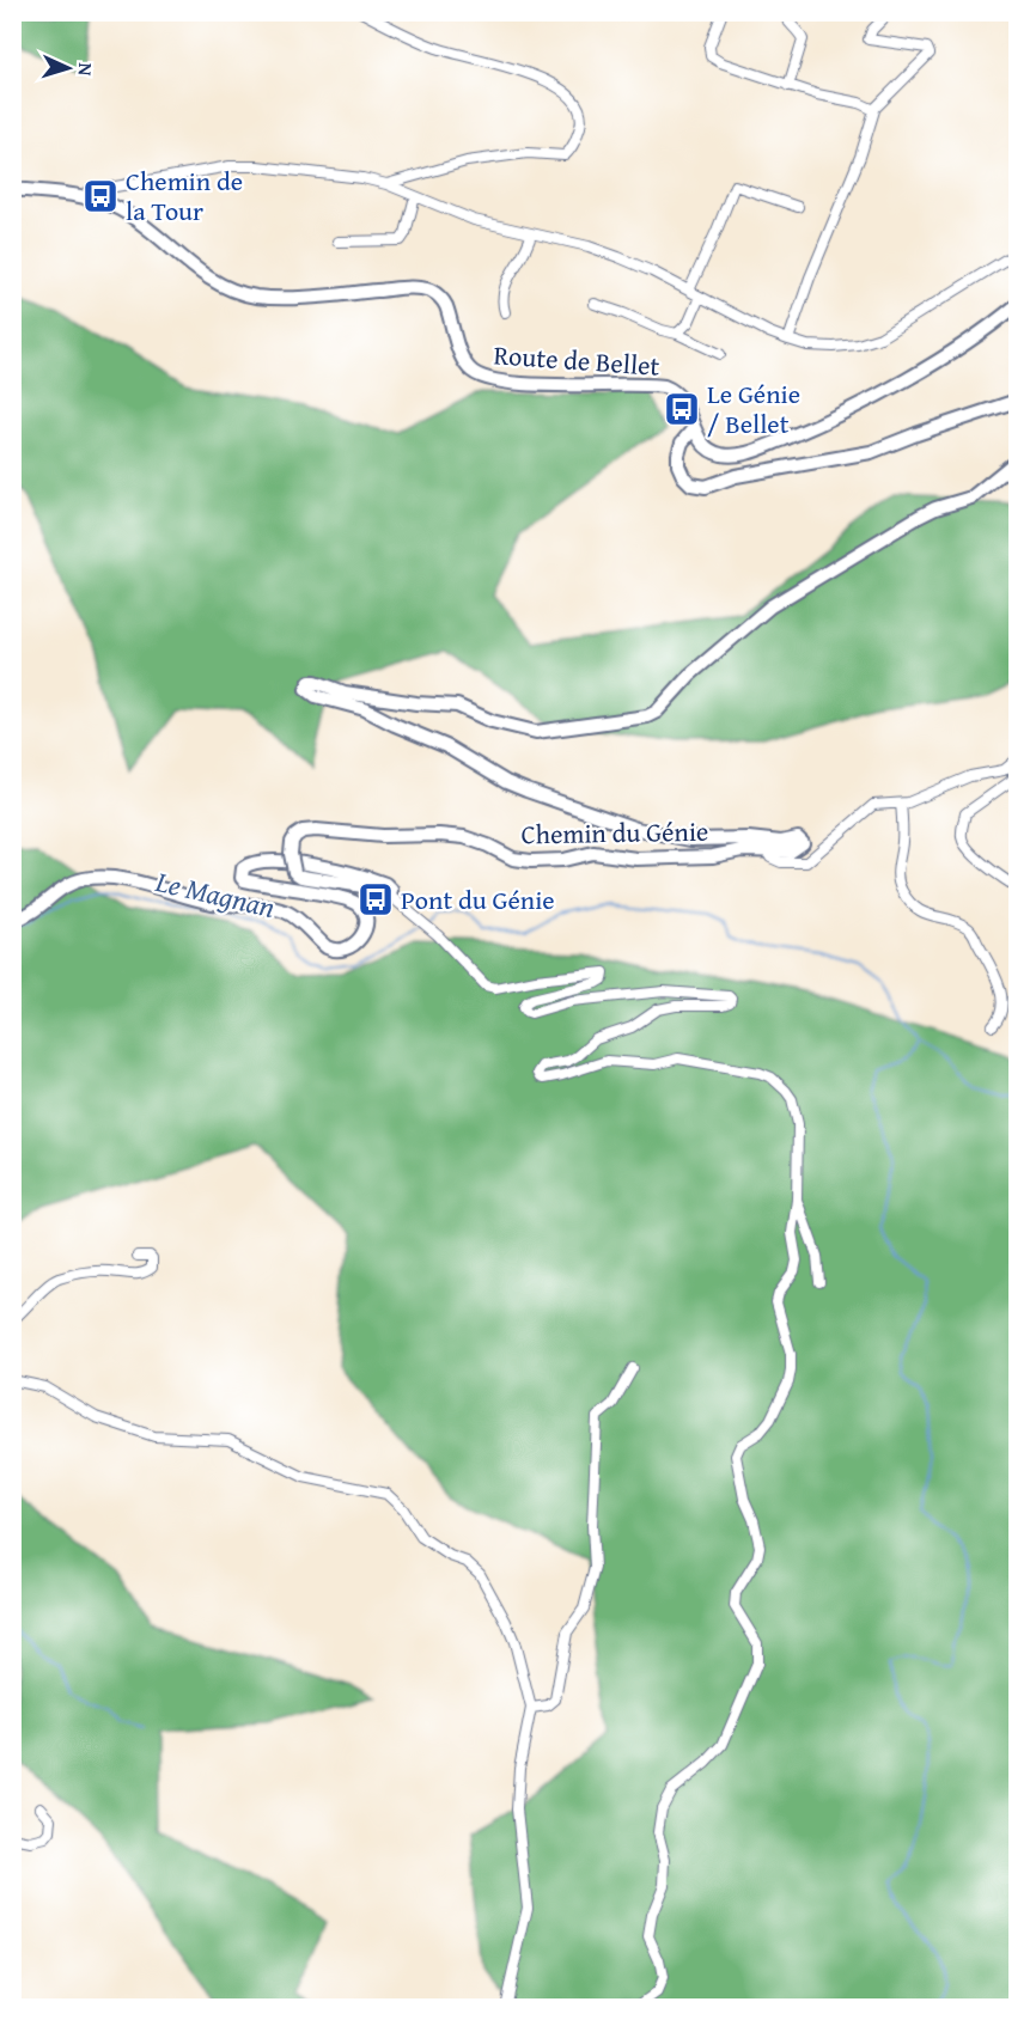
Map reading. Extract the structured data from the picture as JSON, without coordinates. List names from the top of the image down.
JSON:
{
  "streets": {
    "street": ["Route de Bellet", "Chemin du Génie"]
  },
  "water": ["Le Magnan"],
  "places": {
    "bus stop": ["Chemin de la Tour", "Le Génie / Bellet", "Pont du Génie"]
  },
  "north": "right"
}
